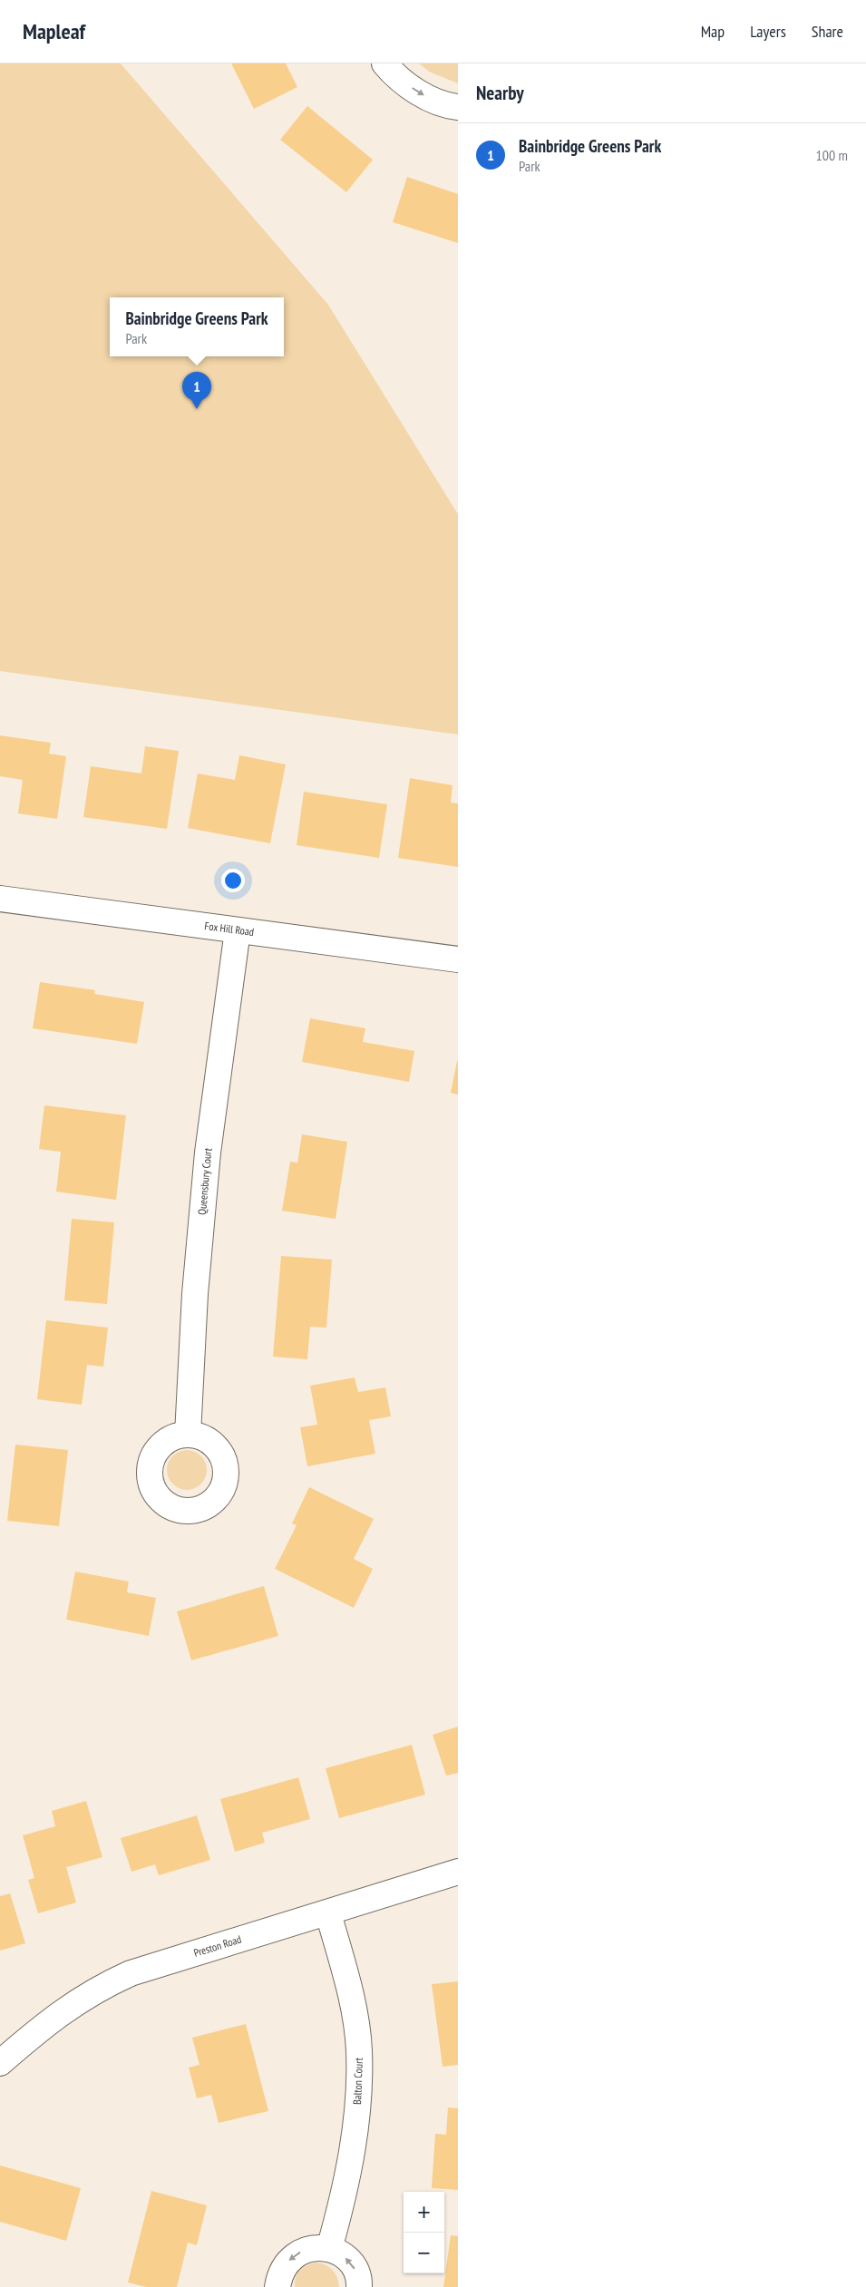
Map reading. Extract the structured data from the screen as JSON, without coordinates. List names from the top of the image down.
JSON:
{
  "streets": {
    "street": [
      "Fox Hill Road",
      "Queensbury Court",
      "Preston Road",
      "Balton Court"
    ]
  },
  "crossings": [
    ["Fox Hill Road", "Queensbury Court"],
    ["Preston Road", "Balton Court"]
  ],
  "page": {
    "header": "Mapleaf",
    "nav": ["Map", "Layers", "Share"],
    "heading": "Nearby",
    "list": [
      {
        "mark": "1",
        "name": "Bainbridge Greens Park",
        "note": "Park",
        "value": "100 m"
      }
    ],
    "popup": ["Bainbridge Greens Park", "Park"],
    "pins": "1",
    "map_buttons": ["+", "−"]
  }
}
